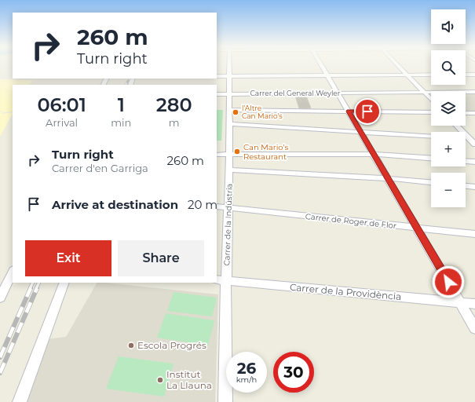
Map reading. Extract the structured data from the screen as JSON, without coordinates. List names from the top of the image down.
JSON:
{
  "streets": {
    "street": [
      "Carrer del General Weyler",
      "Carrer de Roger de Flor",
      "Carrer de la Indústria",
      "Carrer de la Providència"
    ]
  },
  "crossings": [
    ["Carrer del General Weyler", "Carrer de la Indústria"],
    ["Carrer de Roger de Flor", "Carrer de la Indústria"],
    ["Carrer de la Indústria", "Carrer de la Providència"]
  ],
  "places": [
    "l'Altre Can Mario's",
    "Can Mario’s Restaurant",
    "Escola Progrés",
    "Institut La Llauna"
  ],
  "page": {
    "map_buttons": ["+", "−"],
    "turn": ["260 m", "Turn right"],
    "eta": [
      "06:01",
      "Arrival",
      "1",
      "min",
      "280",
      "m"
    ],
    "list": [
      {
        "name": "Turn right",
        "note": "Carrer d'en Garriga",
        "value": "260 m"
      },
      {
        "name": "Arrive at destination",
        "value": "20 m"
      }
    ],
    "buttons": ["Exit", "Share"],
    "speed": "26 km/h",
    "limit": "30"
  }
}
